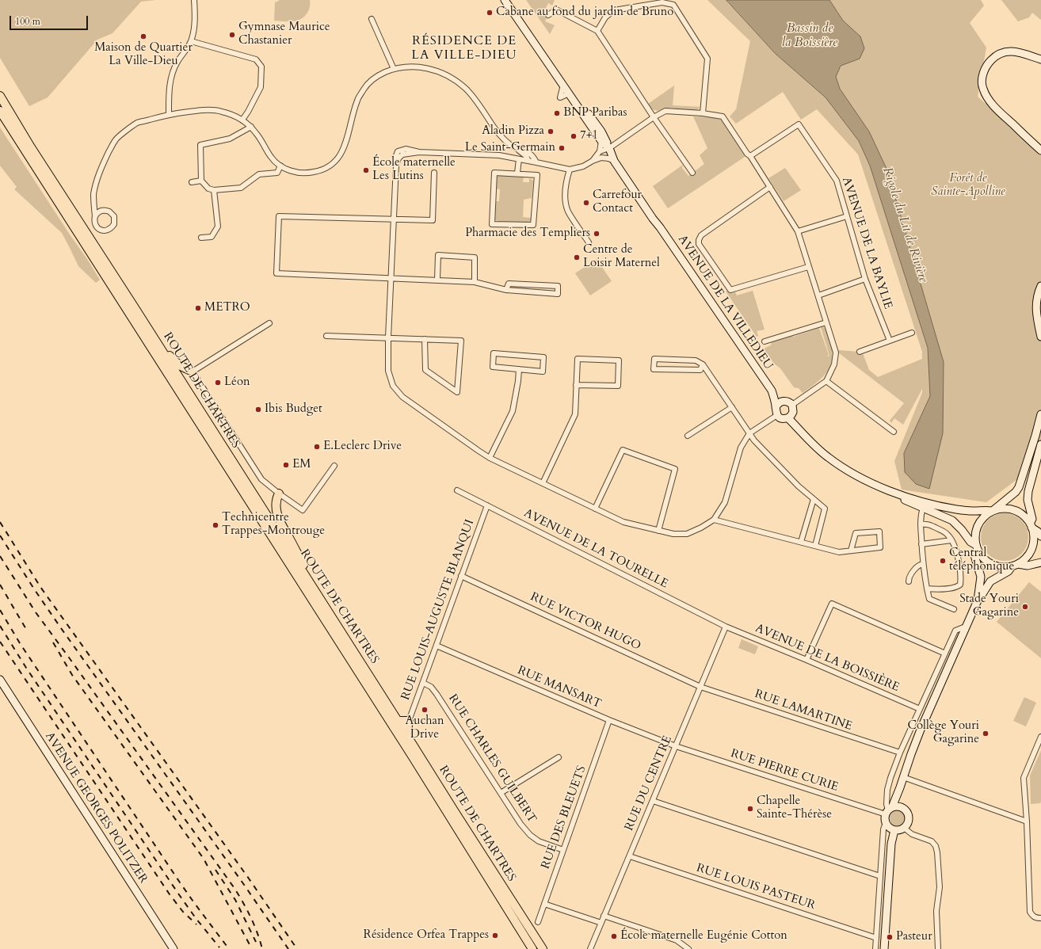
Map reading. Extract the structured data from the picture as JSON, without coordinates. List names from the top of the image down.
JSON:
{
  "streets": {
    "main road": ["ROUTE DE CHARTRES"],
    "street": [
      "AVENUE DE LA BAYLIE",
      "AVENUE DE LA VILLEDIEU",
      "AVENUE DE LA TOURELLE",
      "RUE LOUIS-AUGUSTE BLANQUI",
      "RUE VICTOR HUGO",
      "AVENUE DE LA BOISSIÈRE",
      "RUE MANSART",
      "RUE LAMARTINE",
      "RUE CHARLES GUILBERT",
      "RUE PIERRE CURIE",
      "RUE DU CENTRE",
      "AVENUE GEORGES POLITZER",
      "RUE DES BLEUETS",
      "RUE LOUIS PASTEUR"
    ]
  },
  "crossings": [
    ["AVENUE DE LA TOURELLE", "RUE LOUIS-AUGUSTE BLANQUI"],
    ["AVENUE DE LA TOURELLE", "AVENUE DE LA BOISSIÈRE"],
    ["AVENUE DE LA TOURELLE", "RUE DU CENTRE"],
    ["RUE LOUIS-AUGUSTE BLANQUI", "RUE VICTOR HUGO"],
    ["RUE LOUIS-AUGUSTE BLANQUI", "RUE MANSART"],
    ["RUE LOUIS-AUGUSTE BLANQUI", "RUE CHARLES GUILBERT"],
    ["RUE VICTOR HUGO", "RUE LAMARTINE"],
    ["RUE VICTOR HUGO", "RUE DU CENTRE"],
    ["AVENUE DE LA BOISSIÈRE", "RUE DU CENTRE"],
    ["RUE MANSART", "RUE PIERRE CURIE"],
    ["RUE MANSART", "RUE DU CENTRE"],
    ["RUE MANSART", "RUE DES BLEUETS"],
    ["RUE LAMARTINE", "RUE DU CENTRE"],
    ["RUE CHARLES GUILBERT", "RUE DES BLEUETS"],
    ["RUE PIERRE CURIE", "RUE DU CENTRE"],
    ["RUE DU CENTRE", "RUE LOUIS PASTEUR"]
  ],
  "districts": ["RÉSIDENCE DE LA VILLE-DIEU"],
  "water": ["Bassin de la Boissière", "Rigole du Lit de Rivière"],
  "parks": ["Forêt de Sainte-Apolline"],
  "places": [
    "Cabane au fond du jardin de Bruno",
    "Gymnase Maurice Chastanier",
    "Maison de Quartier La Ville-Dieu",
    "BNP Paribas",
    "Aladin Pizza",
    "7+1",
    "Le Saint-Germain",
    "École maternelle Les Lutins",
    "Carrefour Contact",
    "Pharmacie des Templiers",
    "Centre de Loisir Maternel",
    "METRO",
    "Léon",
    "Ibis Budget",
    "E.Leclerc Drive",
    "EM",
    "Technicentre Trappes-Montrouge",
    "Central téléphonique",
    "Stade Youri Gagarine",
    "Auchan Drive",
    "Collège Youri Gagarine",
    "Chapelle Sainte-Thérèse",
    "Résidence Orfea Trappes",
    "École maternelle Eugénie Cotton",
    "Pasteur"
  ],
  "scale_bar": "100 m"
}
